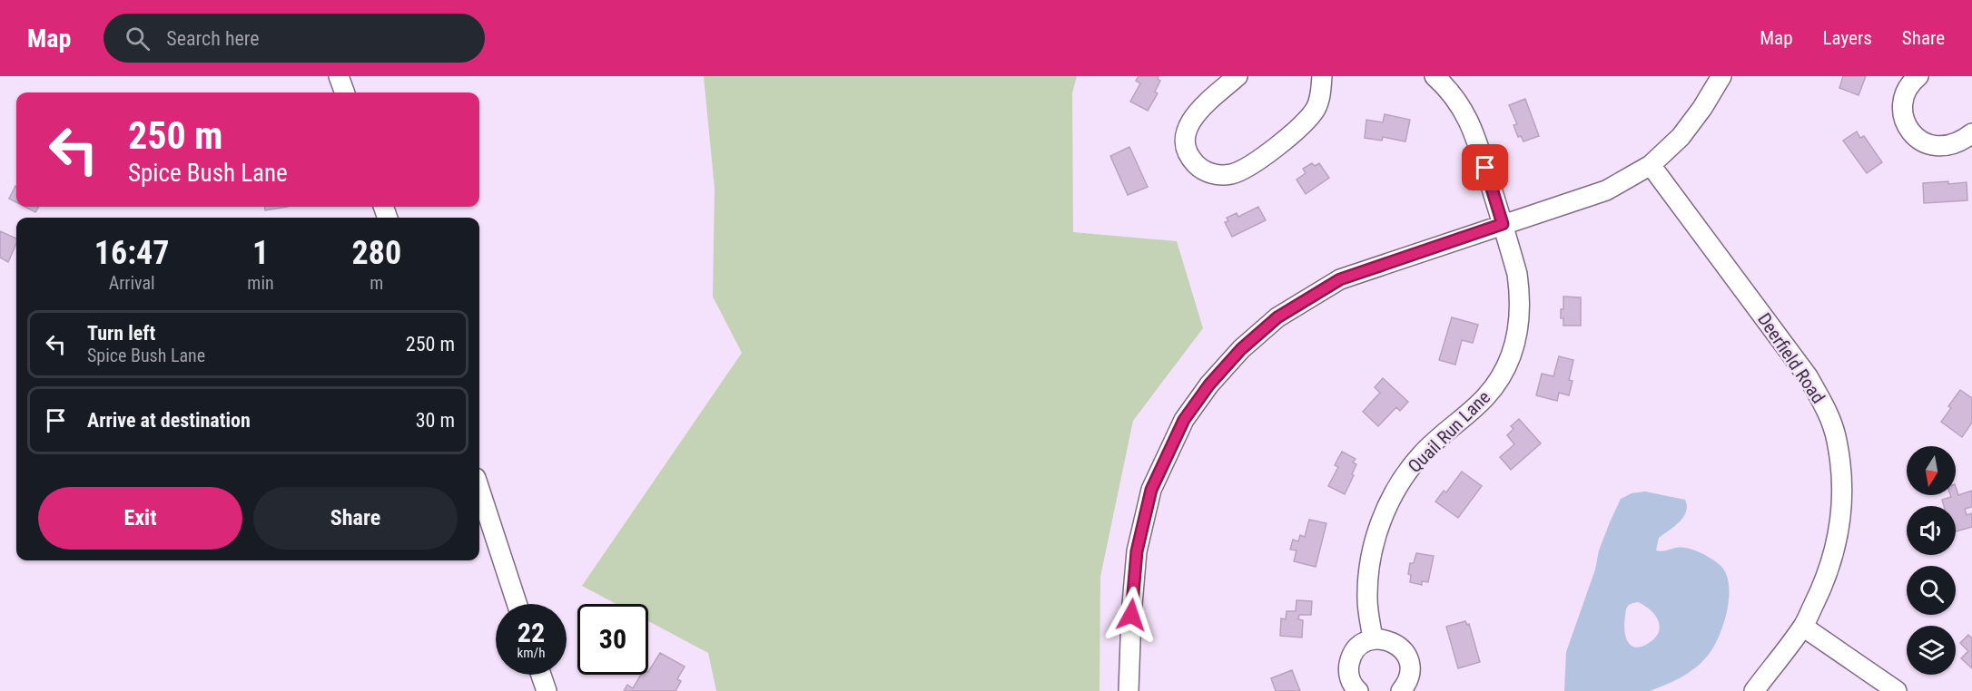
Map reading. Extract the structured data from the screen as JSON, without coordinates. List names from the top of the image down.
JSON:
{
  "streets": {
    "street": ["Deerfield Road", "Quail Run Lane"]
  },
  "north": "bottom",
  "page": {
    "header": "Map",
    "search": "Search here",
    "nav": ["Map", "Layers", "Share"],
    "turn": ["250 m", "Spice Bush Lane"],
    "eta": [
      "16:47",
      "Arrival",
      "1",
      "min",
      "280",
      "m"
    ],
    "list": [
      {
        "name": "Turn left",
        "note": "Spice Bush Lane",
        "value": "250 m"
      },
      {
        "name": "Arrive at destination",
        "value": "30 m"
      }
    ],
    "buttons": ["Exit", "Share"],
    "speed": "22 km/h",
    "limit": "30"
  }
}
